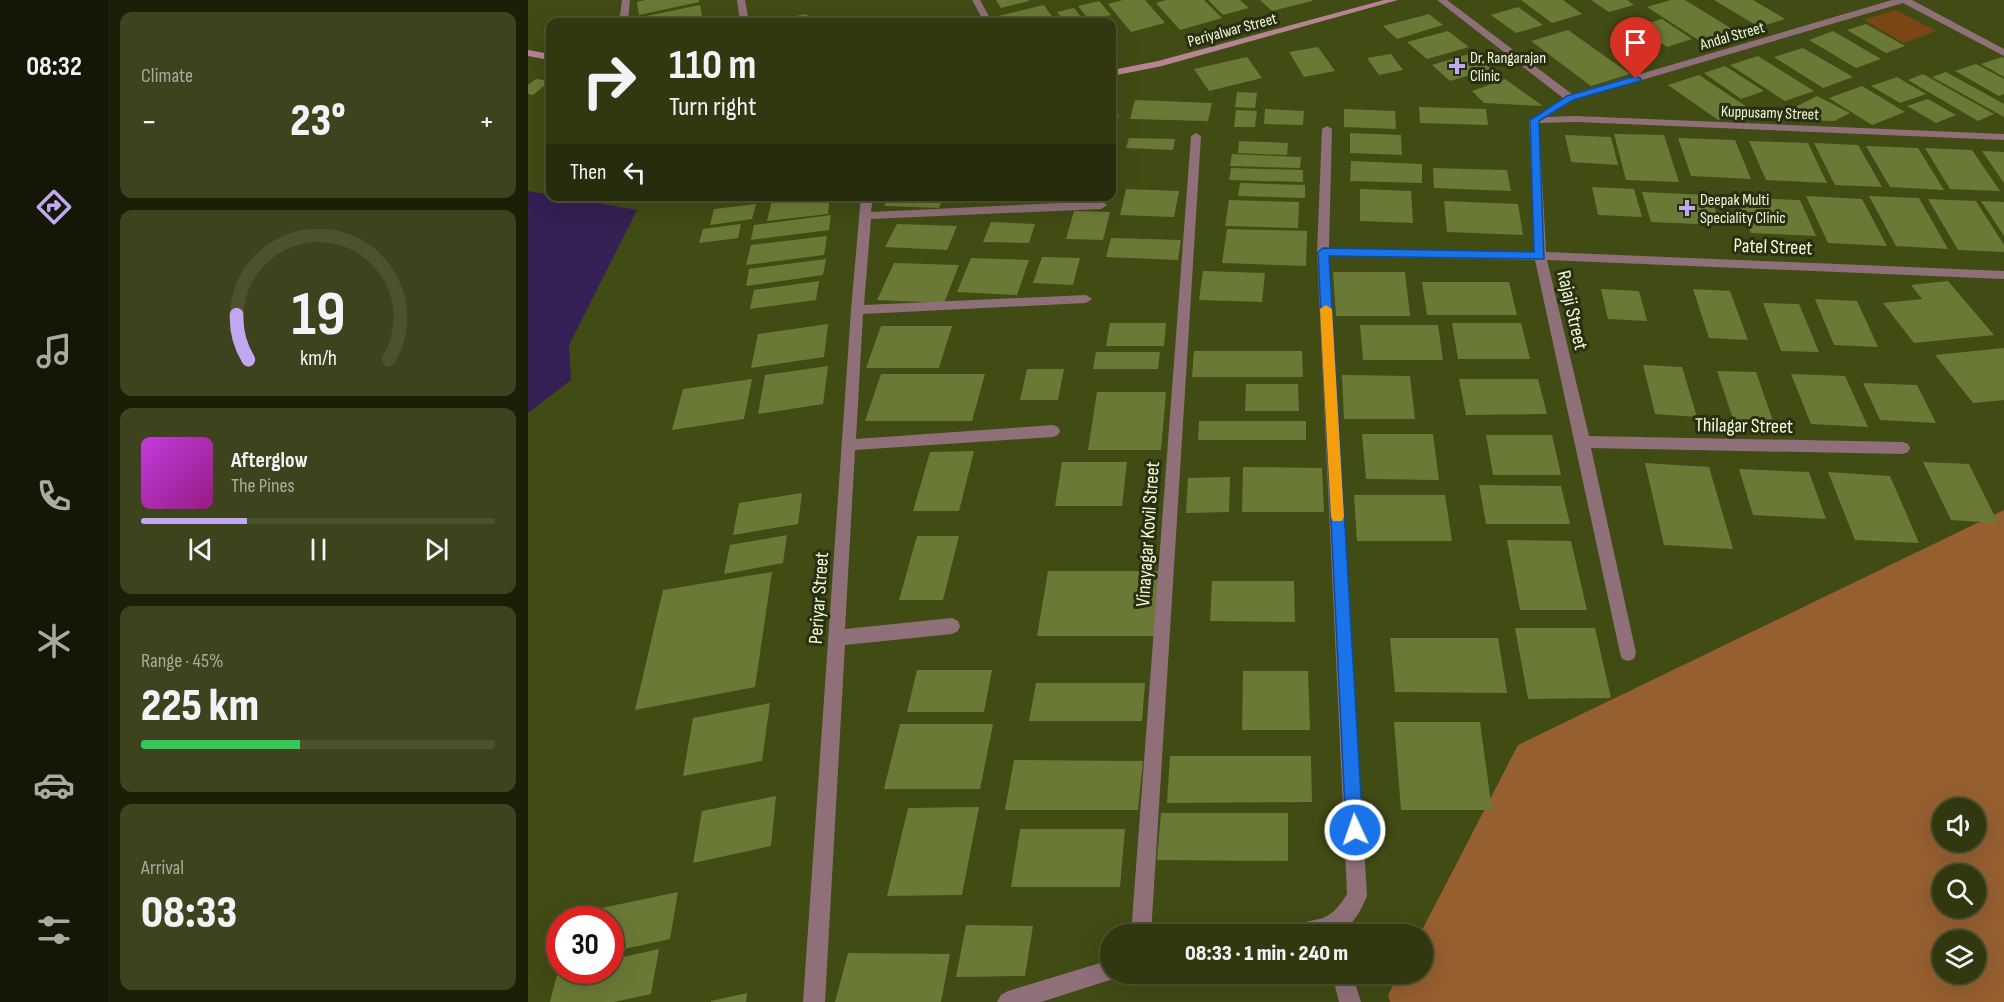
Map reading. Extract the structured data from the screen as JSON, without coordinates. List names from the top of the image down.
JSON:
{
  "streets": {
    "street": [
      "Periyalwar Street",
      "Andal Street",
      "Kuppusamy Street",
      "Patel Street",
      "Rajaji Street",
      "Thilagar Street",
      "Vinayagar Kovil Street",
      "Periyar Street"
    ]
  },
  "crossings": [
    ["Kuppusamy Street", "Rajaji Street"],
    ["Patel Street", "Rajaji Street"],
    ["Rajaji Street", "Thilagar Street"]
  ],
  "places": {
    "health": ["Dr. Rangarajan Clinic", "Deepak Multi Speciality Clinic"]
  },
  "page": {
    "tabs": "08:32",
    "tile": [
      "Climate",
      ["Range · 45%", "225 km"],
      ["Arrival", "08:33"]
    ],
    "turn": ["110 m", "Turn right"],
    "heat": ["−", "23°", "+"],
    "then": "Then",
    "song": ["Afterglow", "The Pines"],
    "limit": "30",
    "trip": "08:33 · 1 min · 240 m",
    "gauge": ["19", "km/h"]
  }
}
